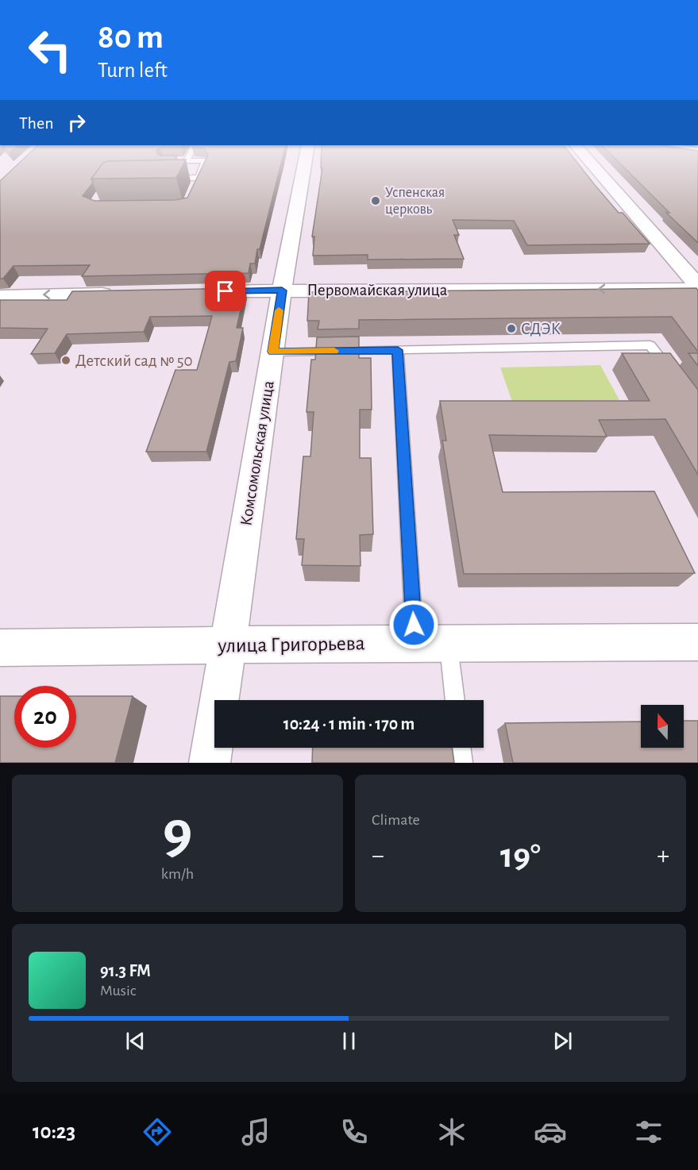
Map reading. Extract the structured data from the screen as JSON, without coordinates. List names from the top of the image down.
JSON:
{
  "streets": {
    "street": ["Первомайская улица", "Комсомольская улица", "улица Григорьева"]
  },
  "crossings": [
    ["Первомайская улица", "Комсомольская улица"],
    ["Комсомольская улица", "улица Григорьева"]
  ],
  "one_way": ["Первомайская улица"],
  "places": ["Успенская церковь", "СДЭК", "Детский сад № 50"],
  "north": "top",
  "page": {
    "turn": ["80 m", "Turn left"],
    "then": "Then",
    "limit": "20",
    "trip": "10:24 · 1 min · 170 m",
    "tile": [
      ["9", "km/h"],
      "Climate"
    ],
    "heat": ["−", "19°", "+"],
    "song": ["91.3 FM", "Music"],
    "tabs": "10:23"
  }
}
